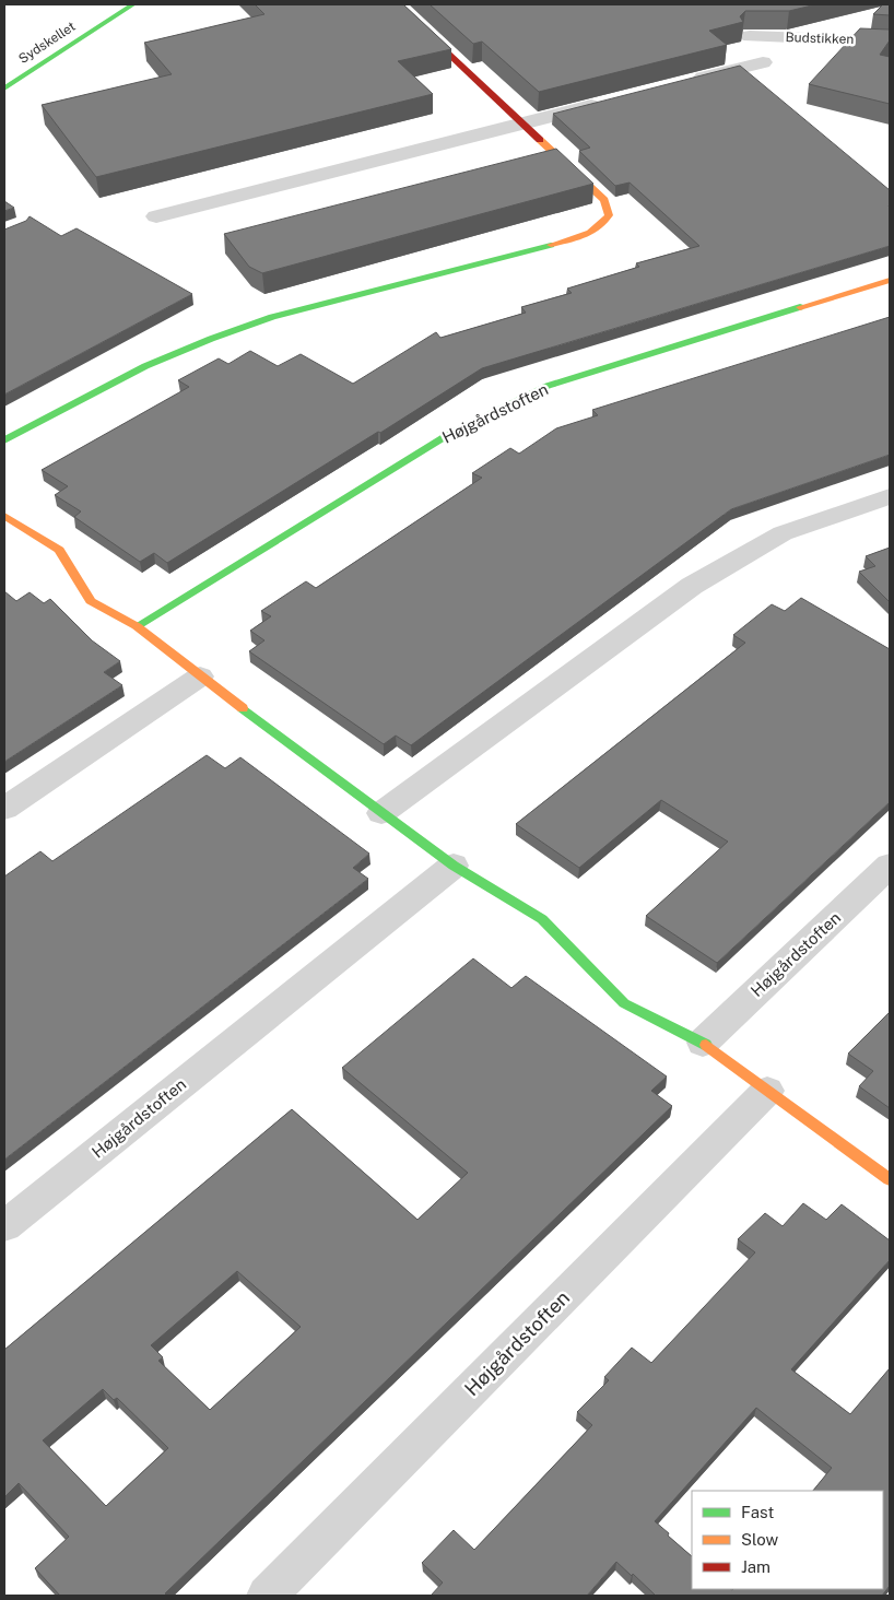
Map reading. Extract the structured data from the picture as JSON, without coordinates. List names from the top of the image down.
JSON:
{
  "streets": {
    "street": ["Budstikken", "Sydskellet", "Højgårdstoften"]
  },
  "legend": ["Fast", "Slow", "Jam"]
}
